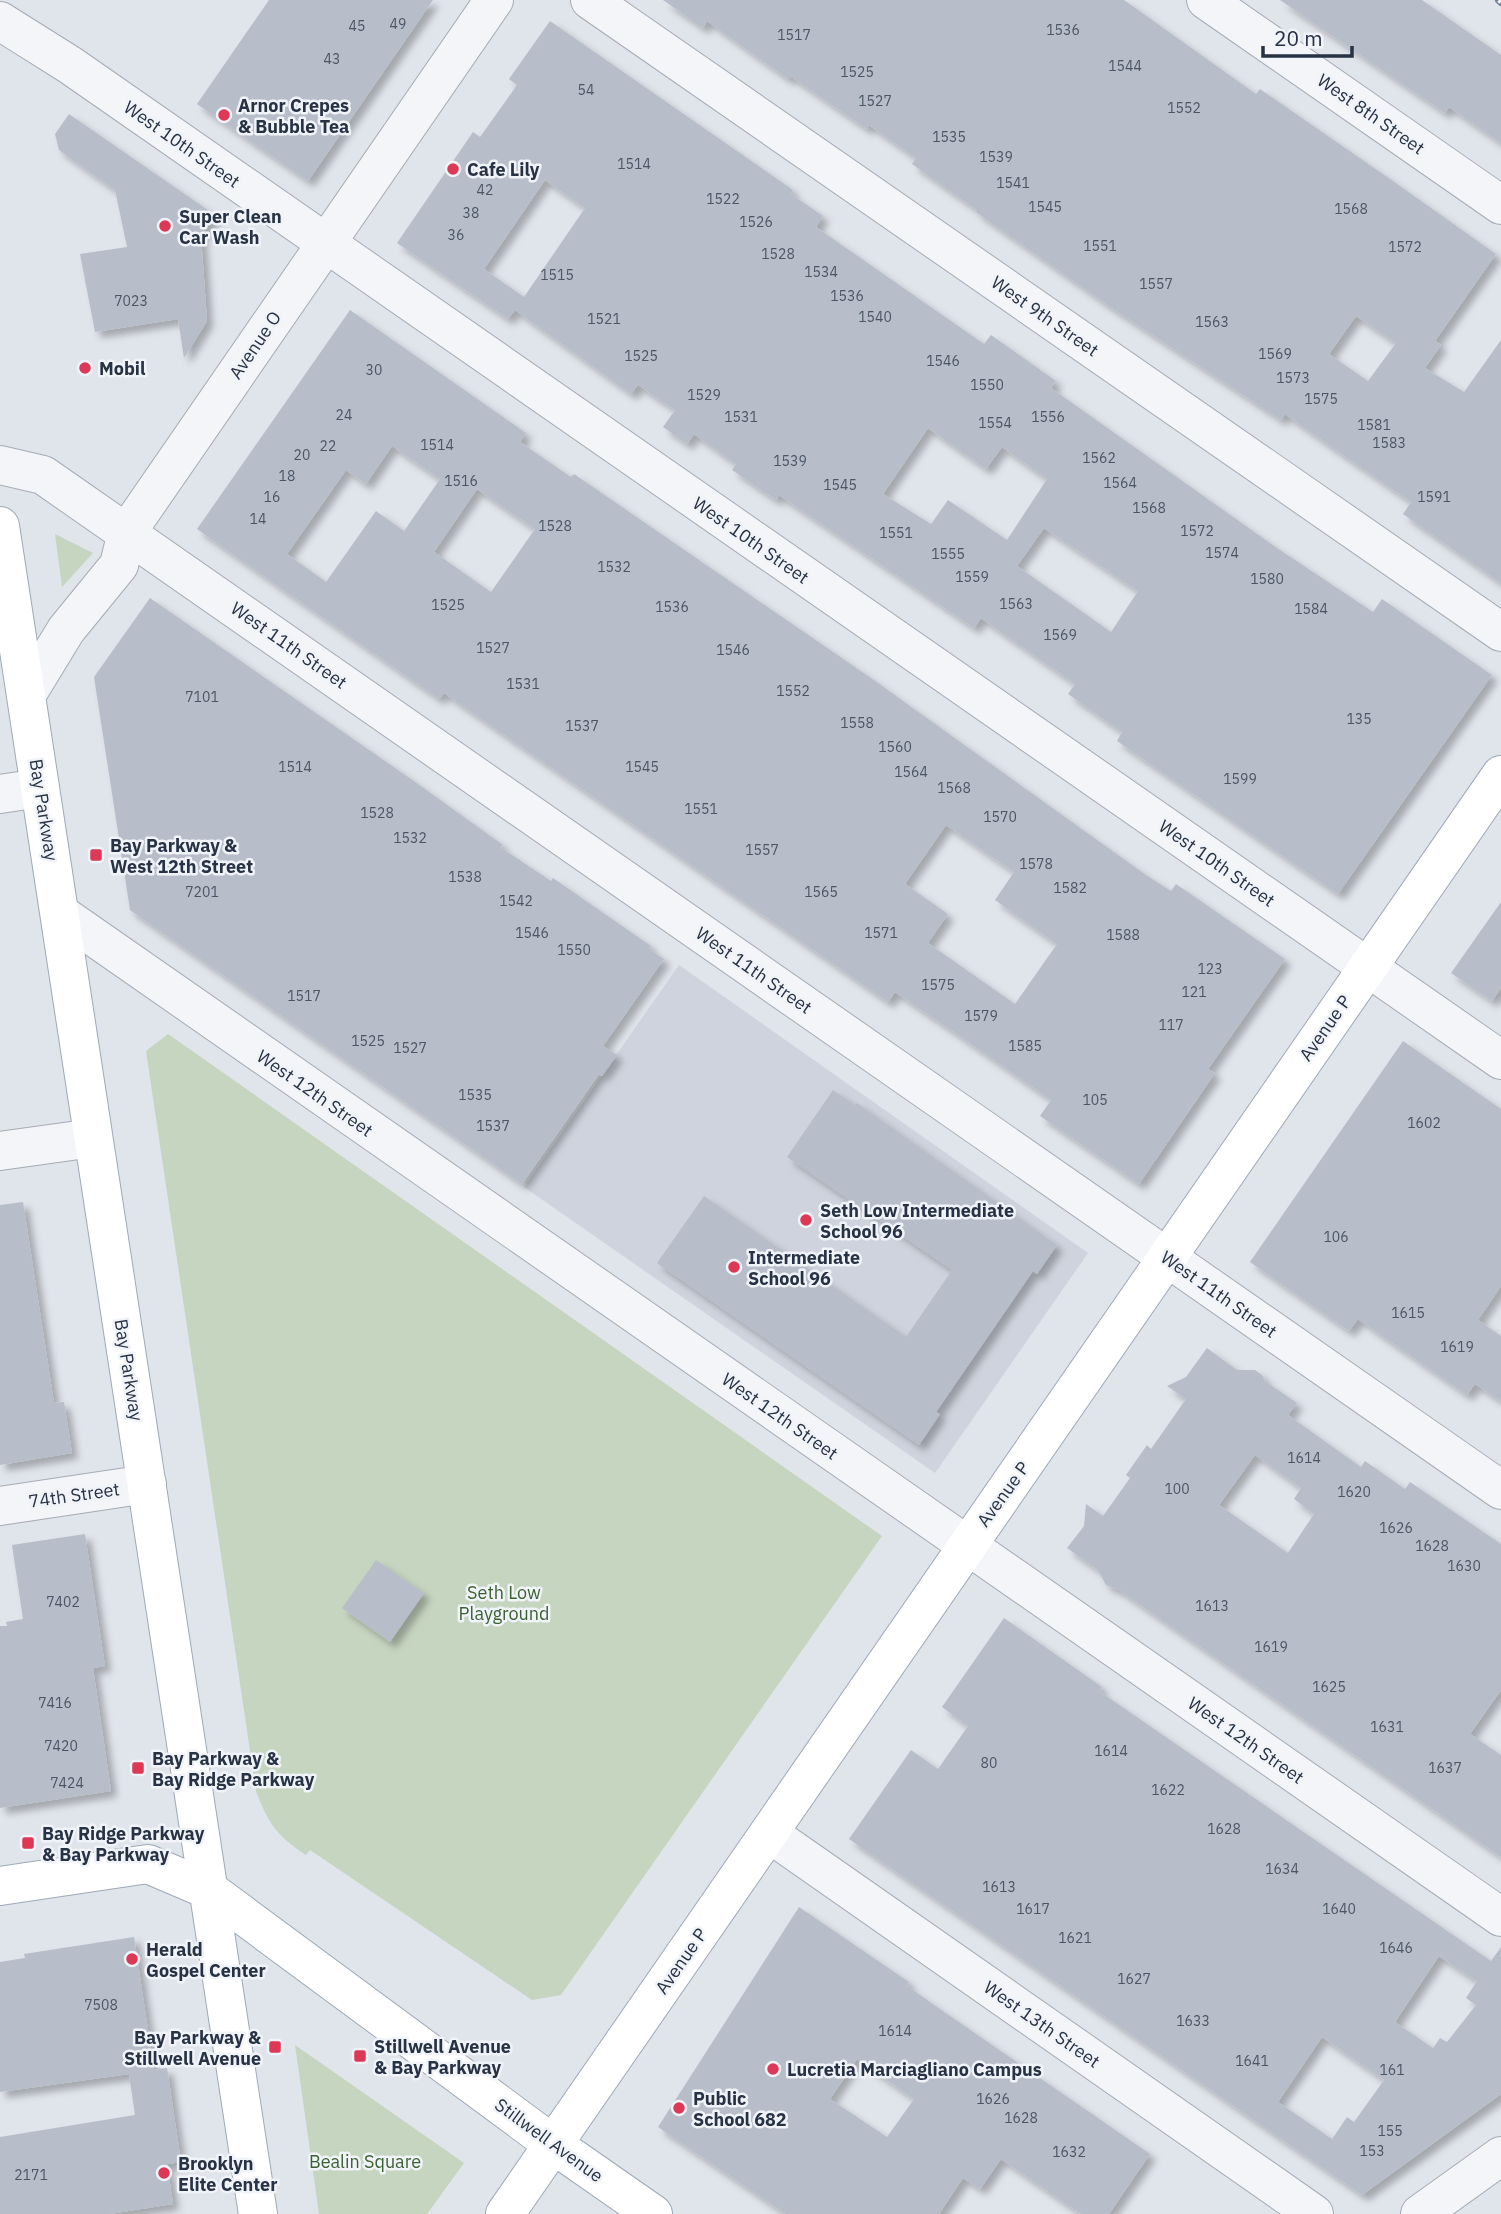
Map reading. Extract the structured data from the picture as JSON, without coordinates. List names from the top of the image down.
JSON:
{
  "streets": {
    "main road": ["Bay Parkway", "Avenue P", "Stillwell Avenue"],
    "street": [
      "West 8th Street",
      "West 10th Street",
      "West 9th Street",
      "Avenue O",
      "West 11th Street",
      "West 12th Street",
      "74th Street",
      "West 13th Street"
    ]
  },
  "crossings": [
    ["West 10th Street", "Avenue O"],
    ["West 10th Street", "Avenue P"],
    ["Avenue O", "West 11th Street"],
    ["Avenue O", "Bay Parkway"],
    ["West 11th Street", "Avenue P"],
    ["Bay Parkway", "West 12th Street"],
    ["Bay Parkway", "74th Street"],
    ["Bay Parkway", "Stillwell Avenue"],
    ["Avenue P", "West 12th Street"],
    ["Avenue P", "West 13th Street"],
    ["Avenue P", "Stillwell Avenue"]
  ],
  "parks": ["Seth Low Playground", "Bealin Square"],
  "places": {
    "other": [
      "Arnor Crepes & Bubble Tea",
      "Cafe Lily",
      "Super Clean Car Wash",
      "Mobil",
      "Seth Low Intermediate School 96",
      "Intermediate School 96",
      "Herald Gospel Center",
      "Lucretia Marciagliano Campus",
      "Public School 682",
      "Brooklyn Elite Center"
    ],
    "transit": [
      "Bay Parkway & West 12th Street",
      "Bay Parkway & Bay Ridge Parkway",
      "Bay Ridge Parkway & Bay Parkway",
      "Bay Parkway & Stillwell Avenue",
      "Stillwell Avenue & Bay Parkway"
    ]
  },
  "house_numbers": [
    "49",
    "45",
    "1536",
    "1517",
    "43",
    "1544",
    "1525",
    "54",
    "1527",
    "1552",
    "1535",
    "1539",
    "1514",
    "1541",
    "42",
    "1522",
    "1545",
    "1568",
    "38",
    "1526",
    "36",
    "1551",
    "1572",
    "1528",
    "1534",
    "1515",
    "1557",
    "1536",
    "7023",
    "1540",
    "1521",
    "1563",
    "1569",
    "1525",
    "1546",
    "30",
    "1573",
    "1550",
    "1529",
    "1575",
    "24",
    "1531",
    "1556",
    "1554",
    "1581",
    "1583",
    "1514",
    "22",
    "20",
    "1562",
    "1539",
    "18",
    "1516",
    "1564",
    "1545",
    "16",
    "1591",
    "1568",
    "14",
    "1528",
    "1572",
    "1551",
    "1574",
    "1555",
    "1532",
    "1559",
    "1580",
    "1563",
    "1525",
    "1536",
    "1584",
    "1569",
    "1527",
    "1546",
    "1531",
    "1552",
    "7101",
    "135",
    "1558",
    "1537",
    "1560",
    "1514",
    "1545",
    "1564",
    "1599",
    "1568",
    "1551",
    "1528",
    "1570",
    "1532",
    "1557",
    "1578",
    "1538",
    "1582",
    "7201",
    "1565",
    "1542",
    "1546",
    "1571",
    "1588",
    "1550",
    "123",
    "1575",
    "121",
    "1517",
    "1579",
    "117",
    "1525",
    "1585",
    "1527",
    "1535",
    "105",
    "1602",
    "1537",
    "106",
    "1615",
    "1619",
    "1614",
    "100",
    "1620",
    "1626",
    "1628",
    "1630",
    "7402",
    "1613",
    "1619",
    "1625",
    "7416",
    "1631",
    "7420",
    "1614",
    "80",
    "1637",
    "7424",
    "1622",
    "1628",
    "1634",
    "1613",
    "1617",
    "1640",
    "1621",
    "1646",
    "1627",
    "7508",
    "1633",
    "1614",
    "1641",
    "161",
    "1626",
    "1628",
    "155",
    "153",
    "1632",
    "2171"
  ],
  "scale_bar": "20 m"
}
